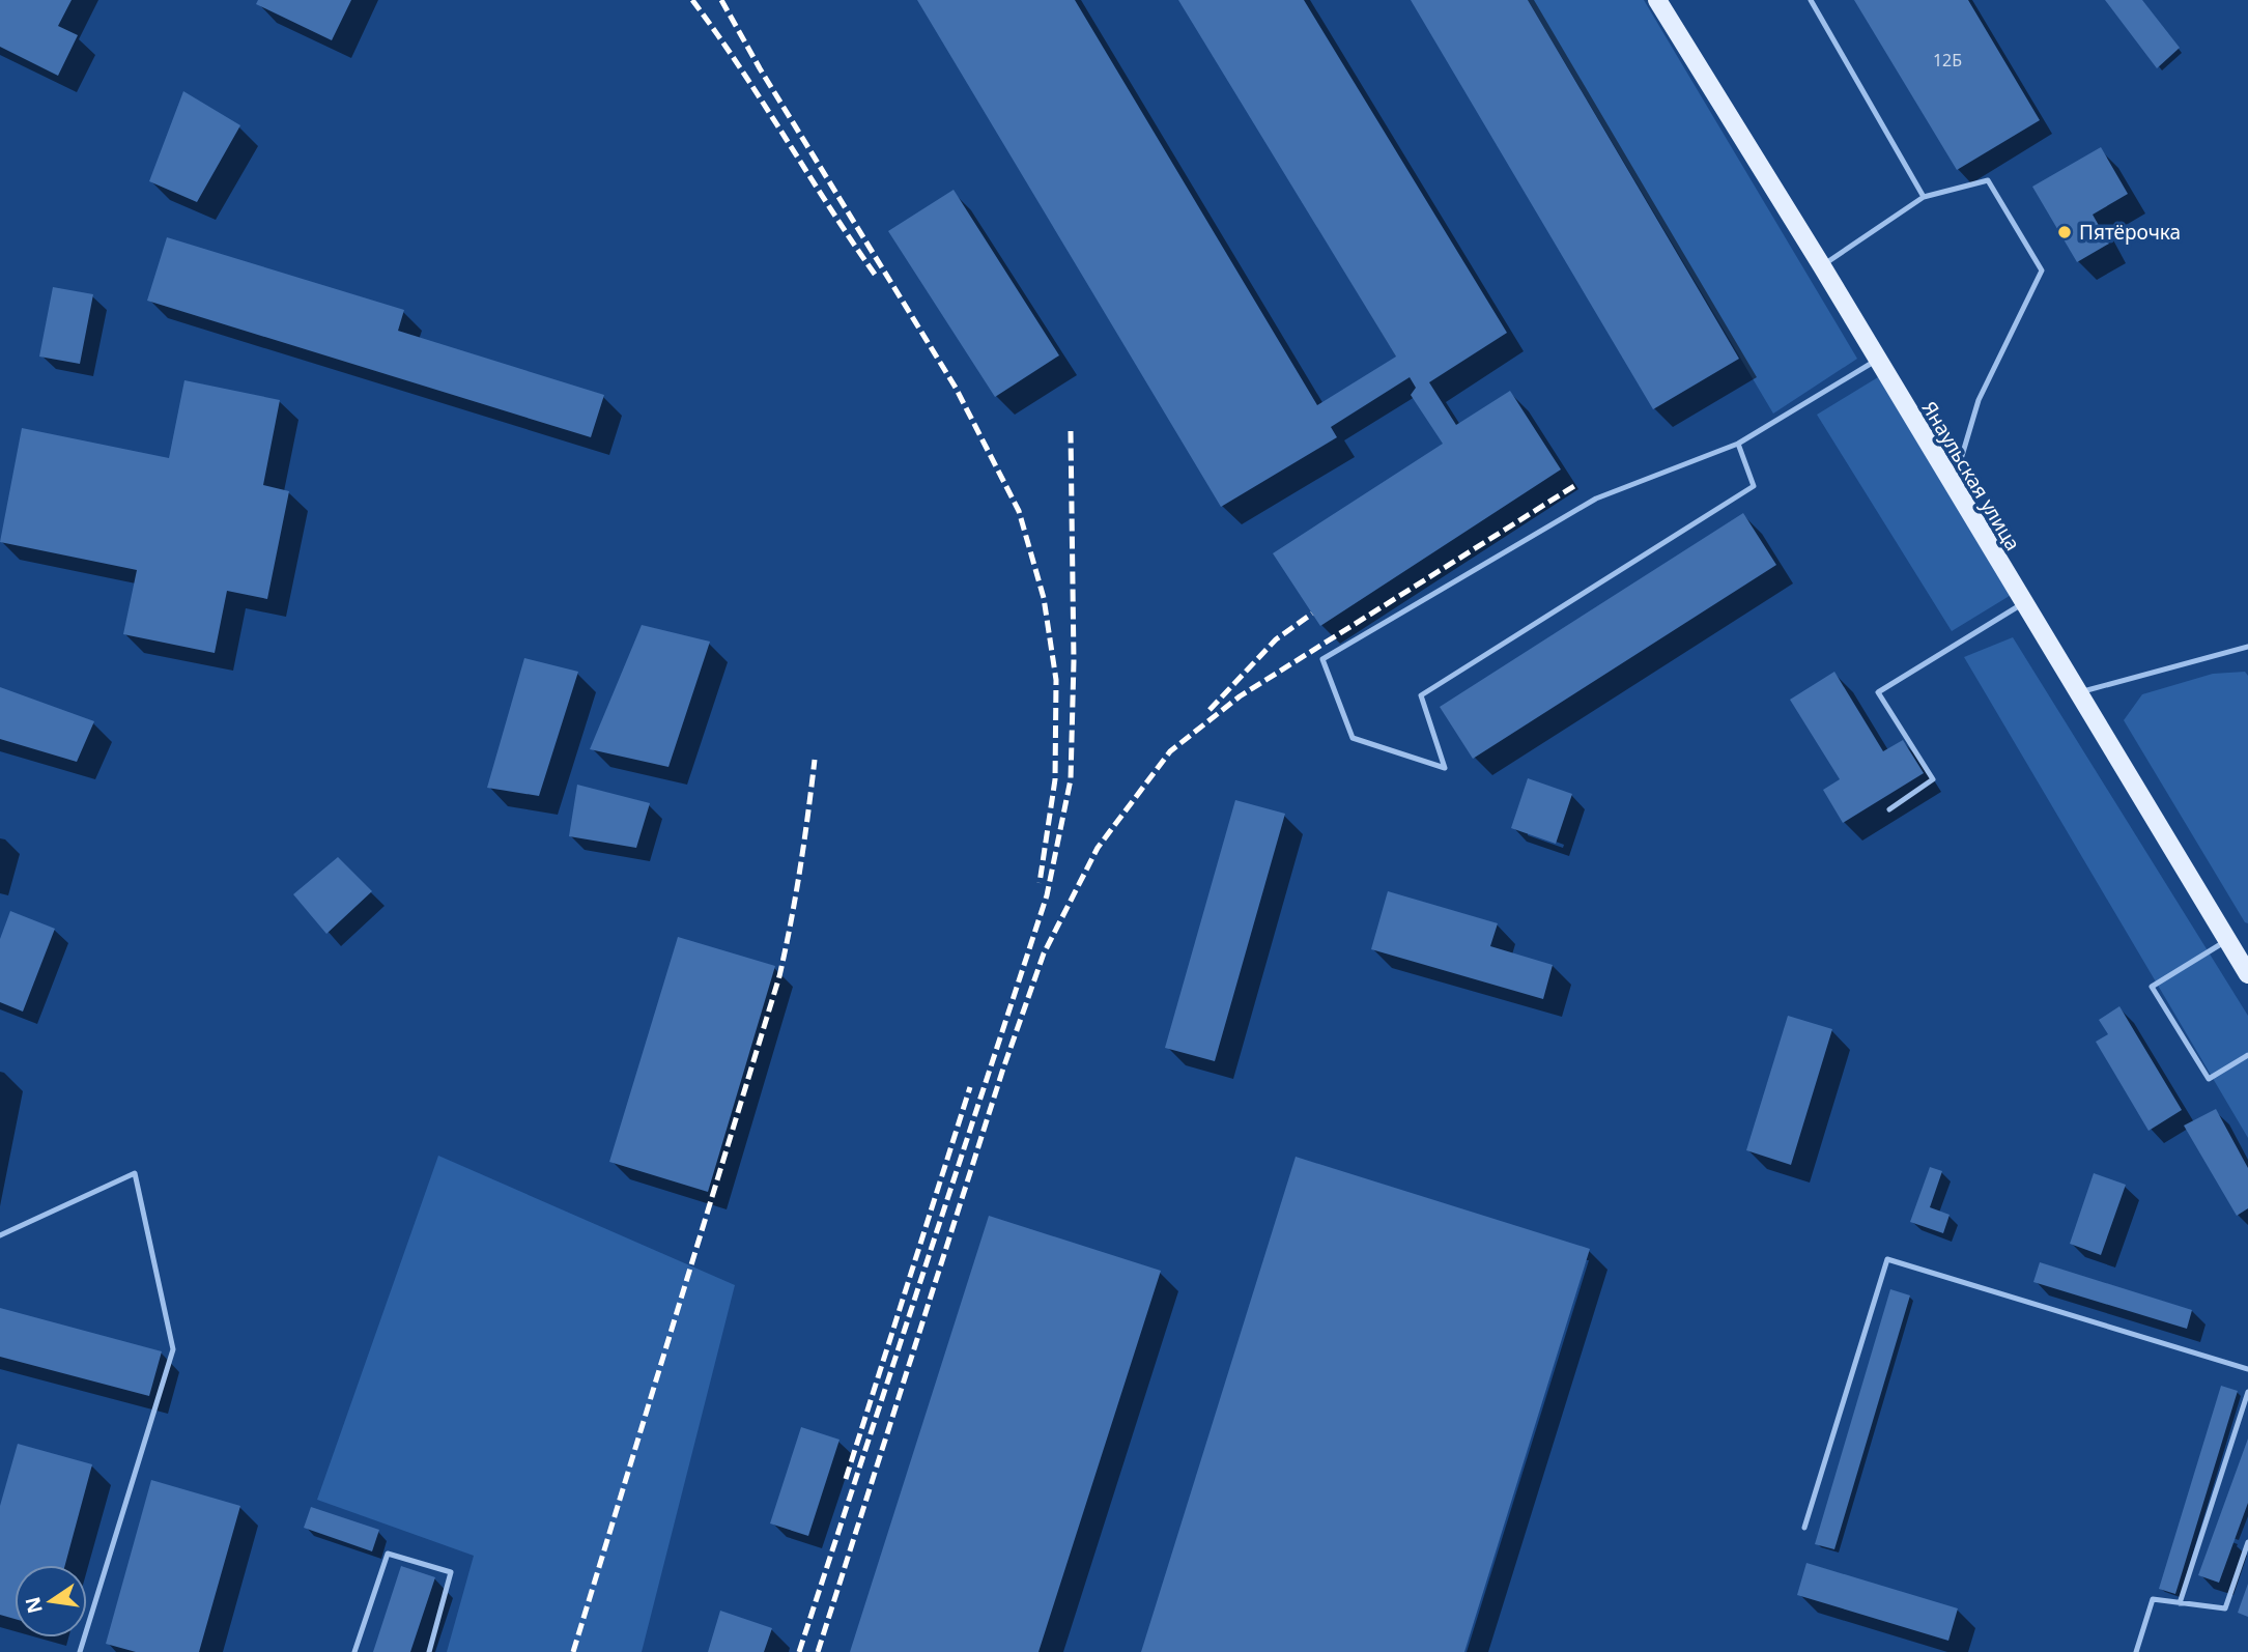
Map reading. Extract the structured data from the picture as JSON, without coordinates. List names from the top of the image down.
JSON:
{
  "streets": {
    "main road": ["Янаульская улица"]
  },
  "places": ["Пятёрочка"],
  "house_numbers": ["12Б"],
  "north": "left"
}
